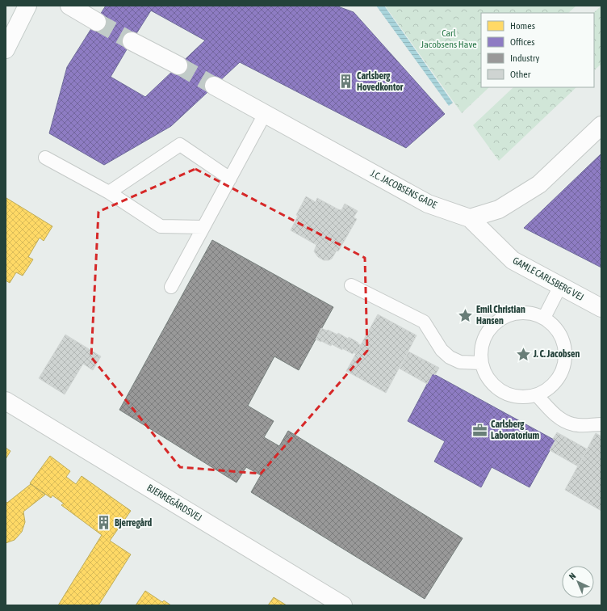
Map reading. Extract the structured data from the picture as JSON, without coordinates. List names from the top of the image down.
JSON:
{
  "streets": {
    "street": ["J.C. JACOBSENS GADE", "GAMLE CARLSBERG VEJ", "BJERREGÅRDSVEJ"]
  },
  "crossings": [
    ["J.C. JACOBSENS GADE", "GAMLE CARLSBERG VEJ"]
  ],
  "parks": ["Carl Jacobsens Have"],
  "places": {
    "building": ["Carlsberg Hovedkontor", "Bjerregård"],
    "place": ["Emil Christian Hansen", "J. C. Jacobsen"],
    "office": ["Carlsberg Laboratorium"]
  },
  "legend": [
    "Homes",
    "Offices",
    "Industry",
    "Other"
  ],
  "north": "top left"
}
